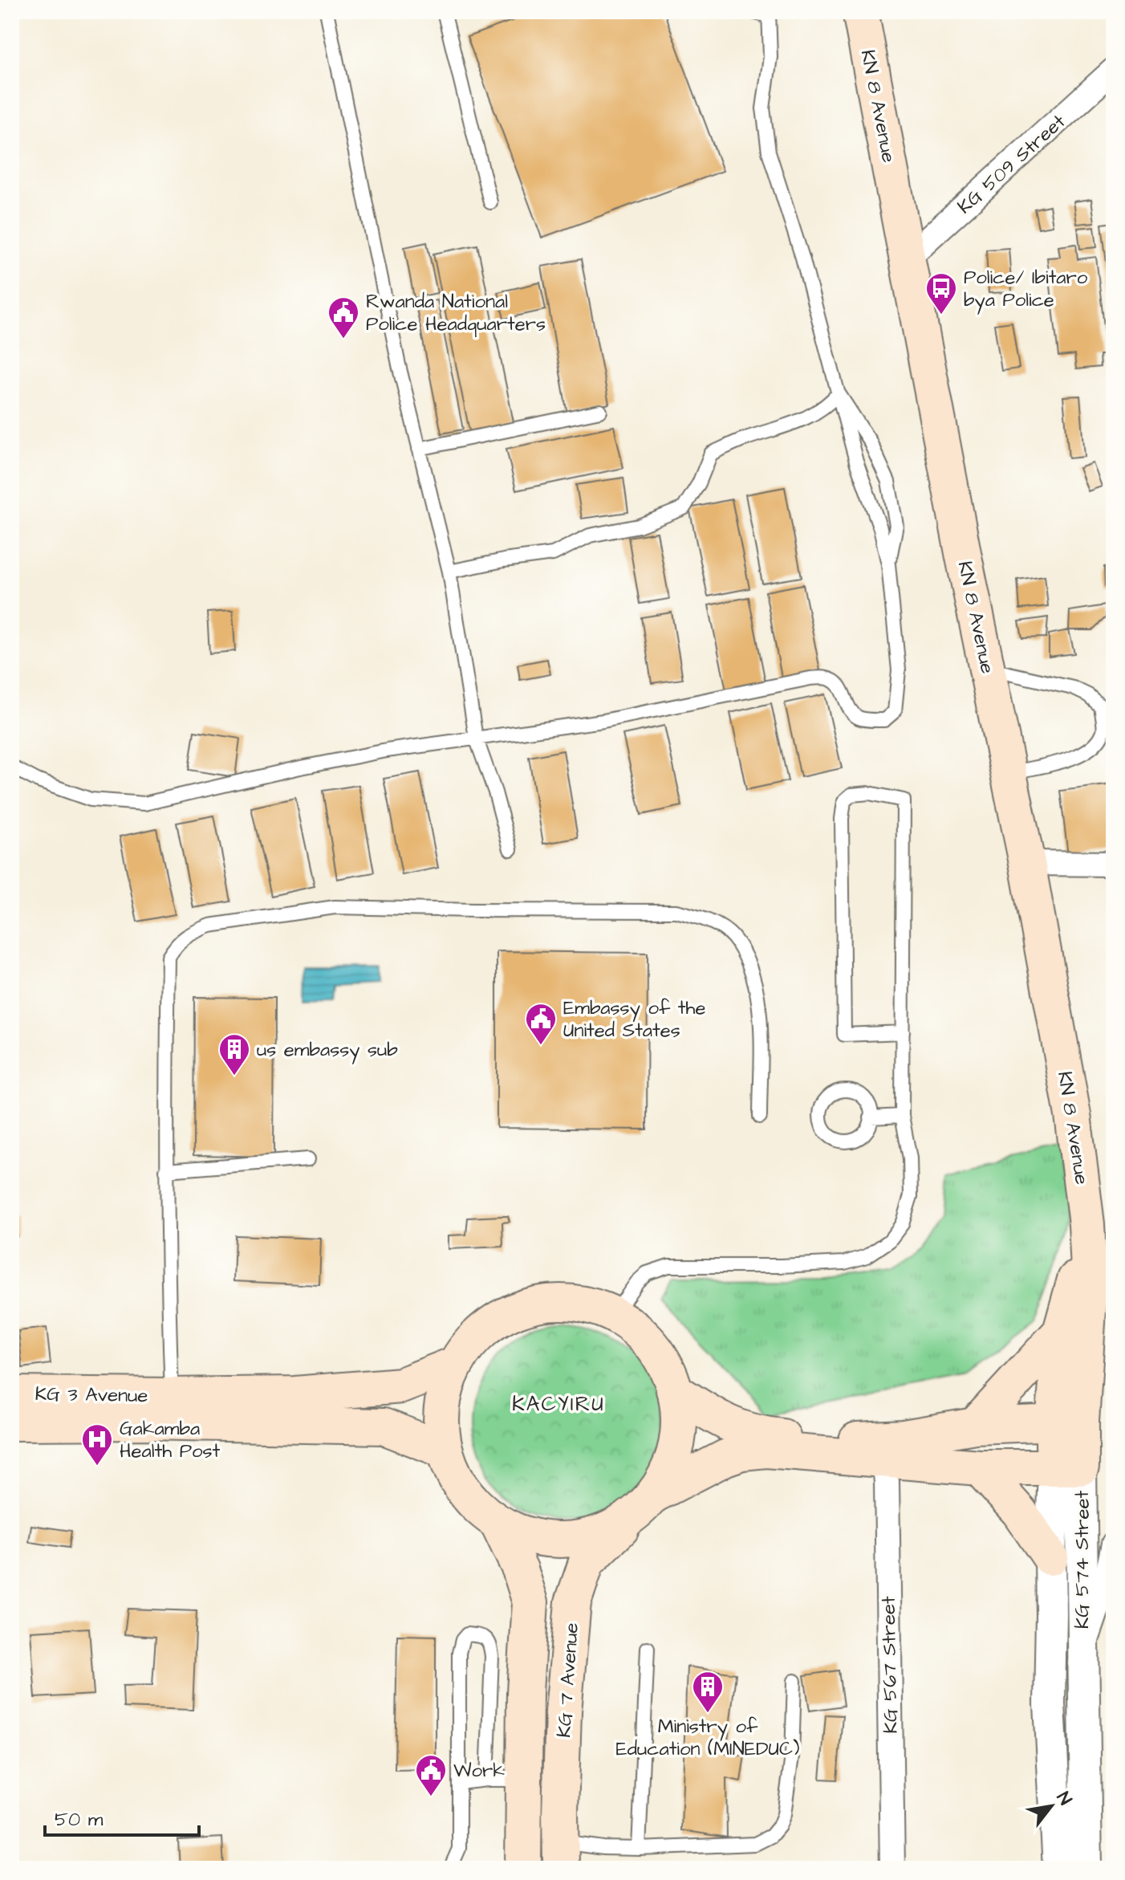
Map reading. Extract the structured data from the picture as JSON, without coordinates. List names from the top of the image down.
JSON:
{
  "streets": {
    "main road": ["KN 8 Avenue", "KG 3 Avenue", "KG 7 Avenue"],
    "street": ["KG 509 Street", "KG 574 Street", "KG 567 Street"]
  },
  "crossings": [
    ["KN 8 Avenue", "KG 509 Street"]
  ],
  "districts": ["KACYIRU"],
  "places": {
    "bus stop": ["Police/ Ibitaro bya Police"],
    "public building": ["Rwanda National Police Headquarters", "Embassy of the United States", "Work"],
    "building": ["us embassy sub", "Ministry of Education (MINEDUC)"],
    "hospital": ["Gakamba Health Post"]
  },
  "scale_bar": "50 m",
  "north": "top right"
}
